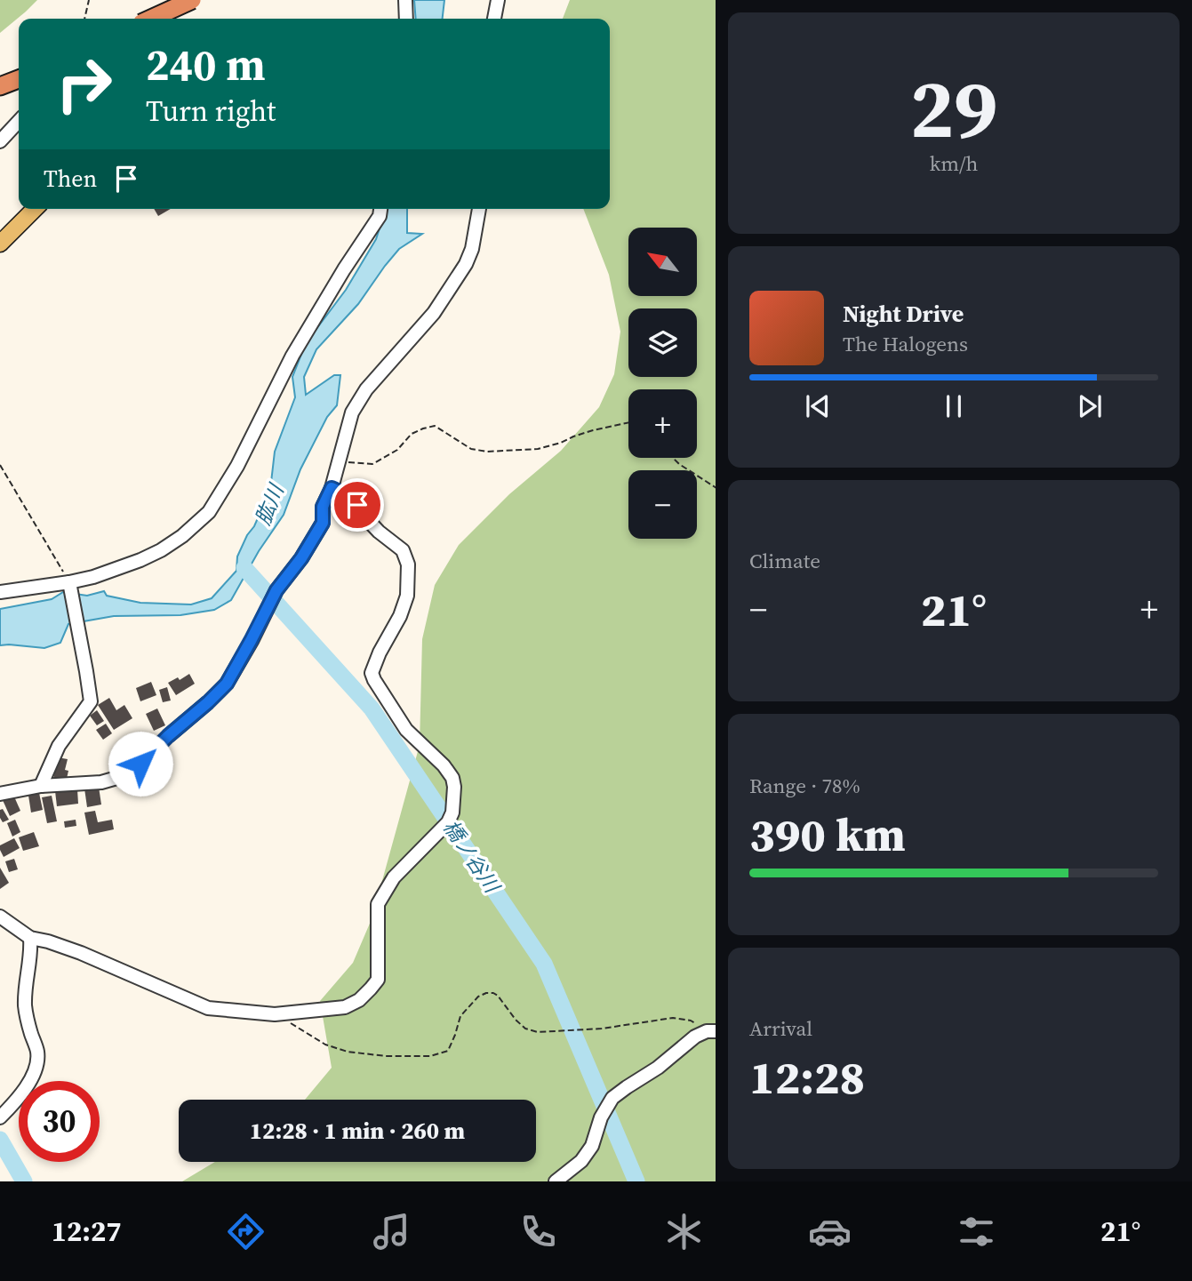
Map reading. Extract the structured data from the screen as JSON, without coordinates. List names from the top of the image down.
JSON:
{
  "water": ["肱川", "橋ノ谷川"],
  "north": "top left",
  "page": {
    "tile": [
      ["29", "km/h"],
      "Climate",
      ["Range · 78%", "390 km"],
      ["Arrival", "12:28"]
    ],
    "turn": ["240 m", "Turn right"],
    "then": "Then",
    "map_buttons": ["+", "−"],
    "song": ["Night Drive", "The Halogens"],
    "heat": ["−", "21°", "+"],
    "limit": "30",
    "trip": "12:28 · 1 min · 260 m",
    "tabs": ["12:27", "21°"]
  }
}
